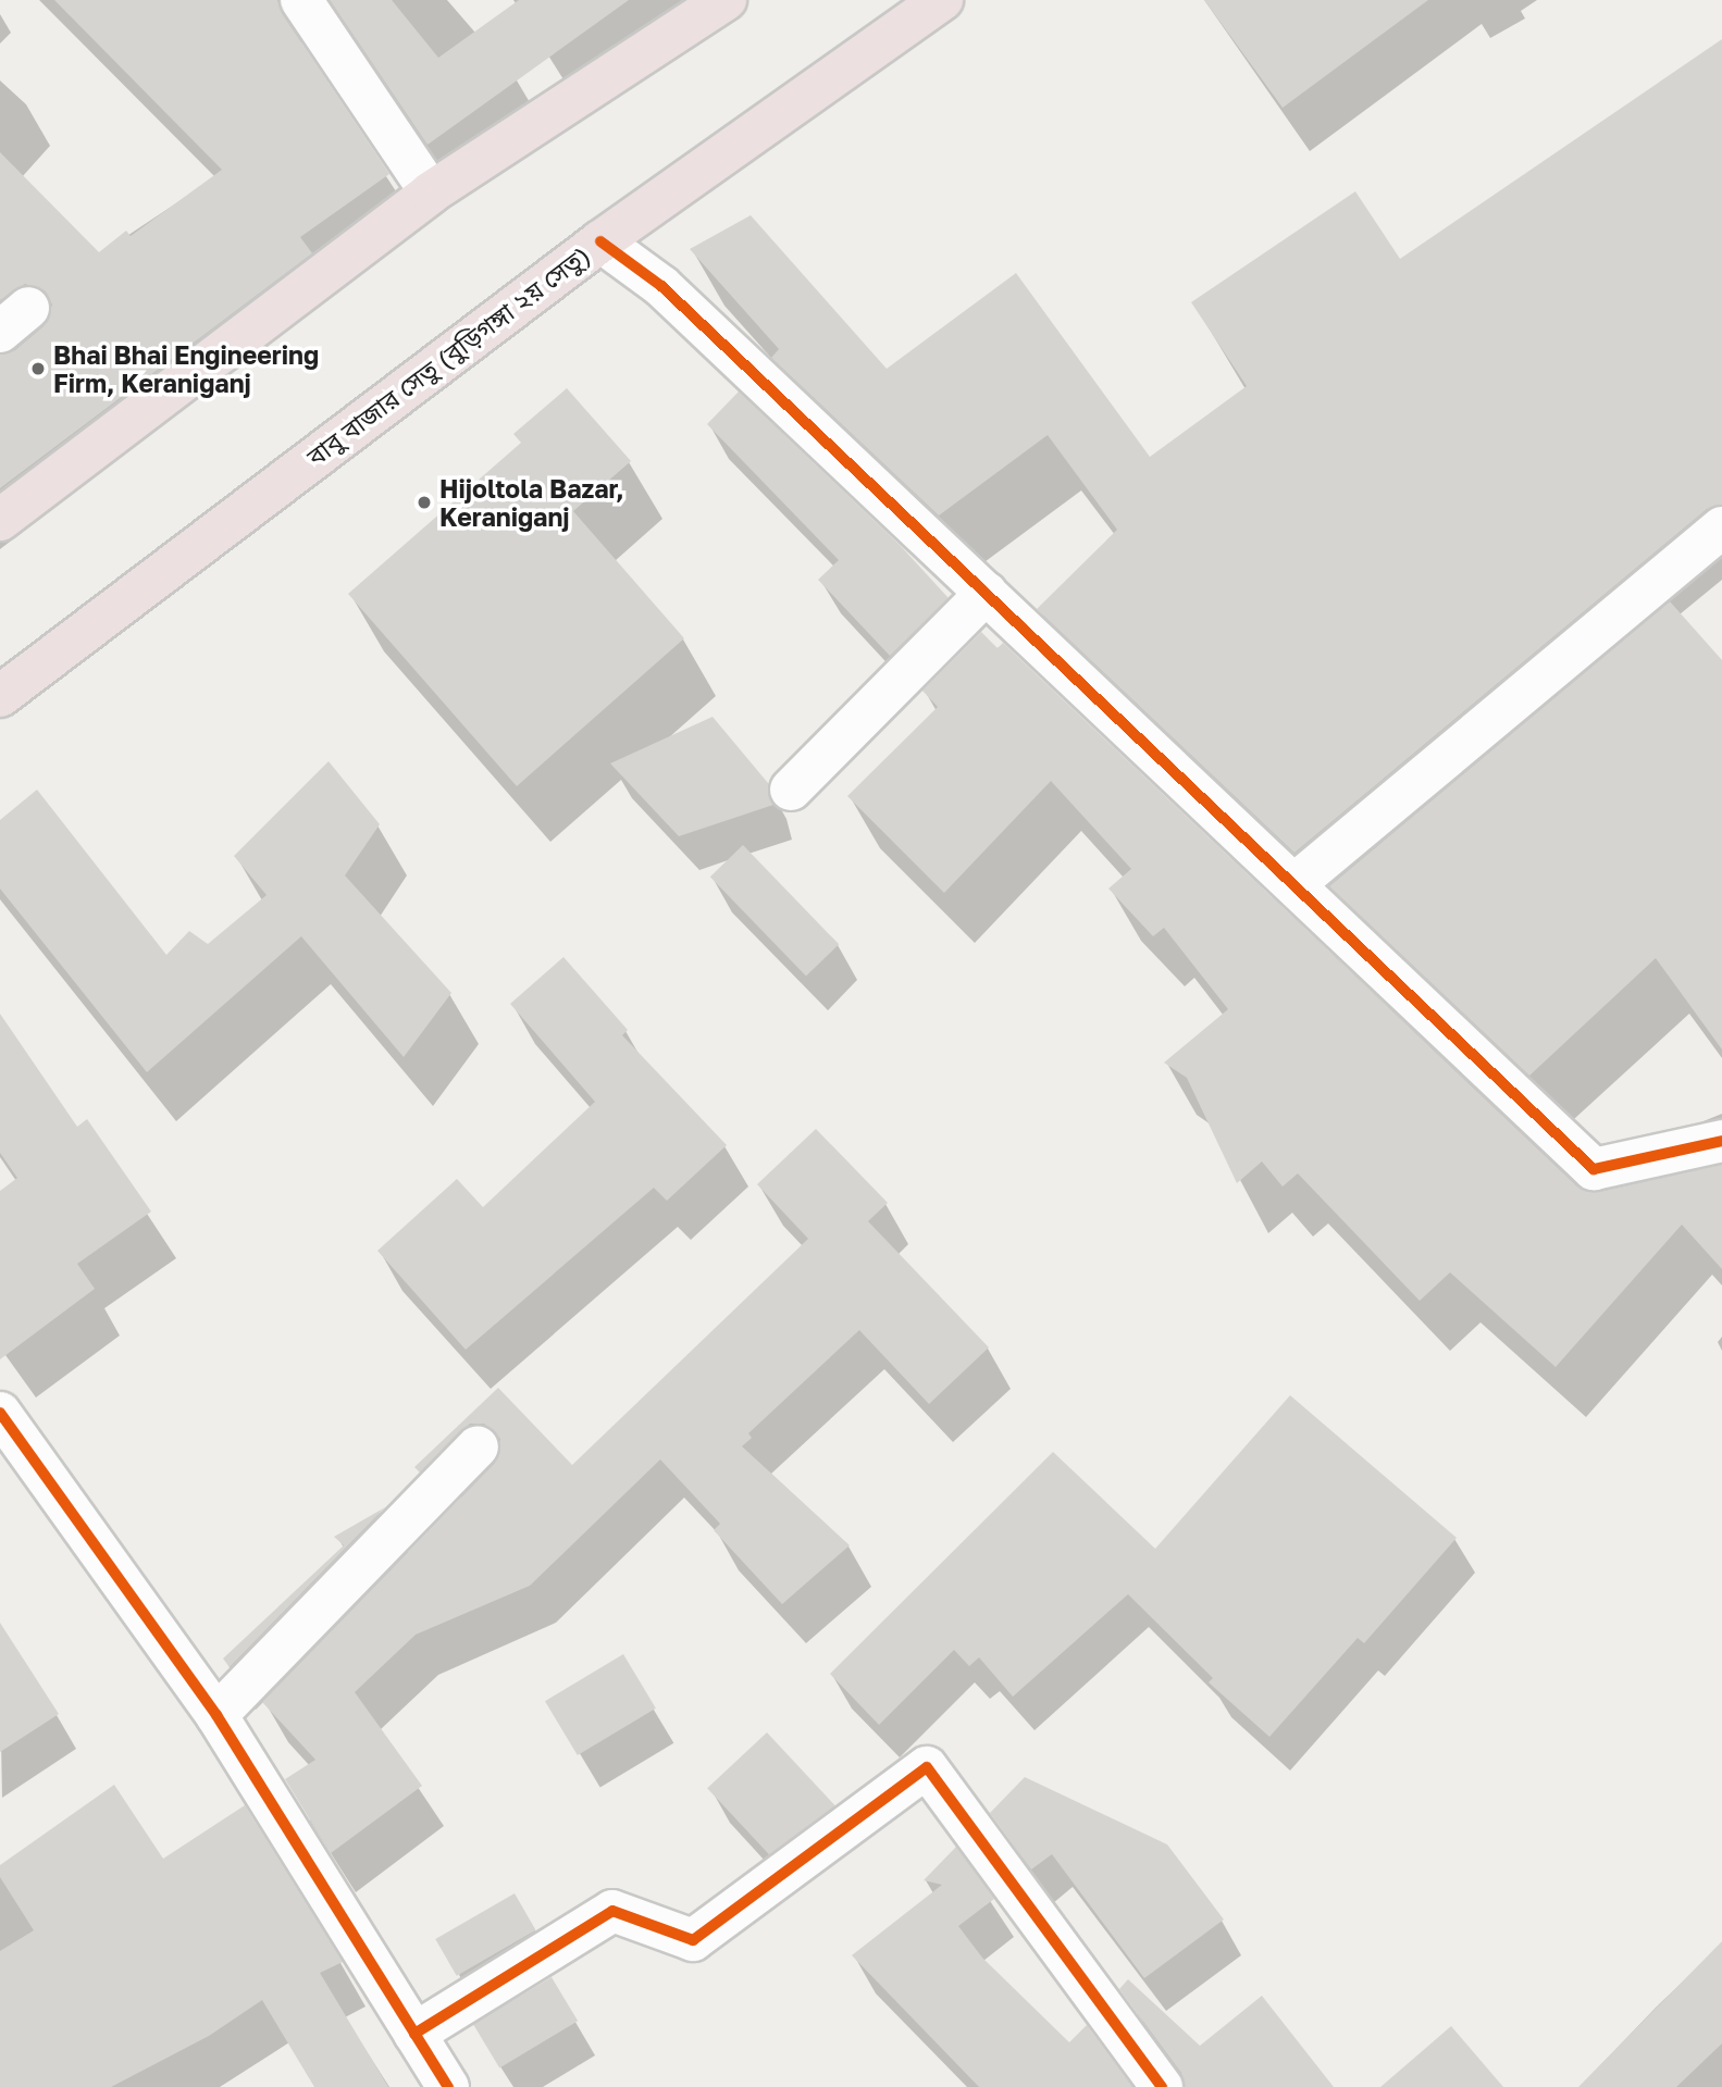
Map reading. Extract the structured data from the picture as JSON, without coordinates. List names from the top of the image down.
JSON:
{
  "streets": {
    "highway": ["বাবু বাজার সেতু (বুড়িগঙ্গা ২য় সেতু)"]
  },
  "places": ["Bhai Bhai Engineering Firm, Keraniganj", "Hijoltola Bazar, Keraniganj"]
}
